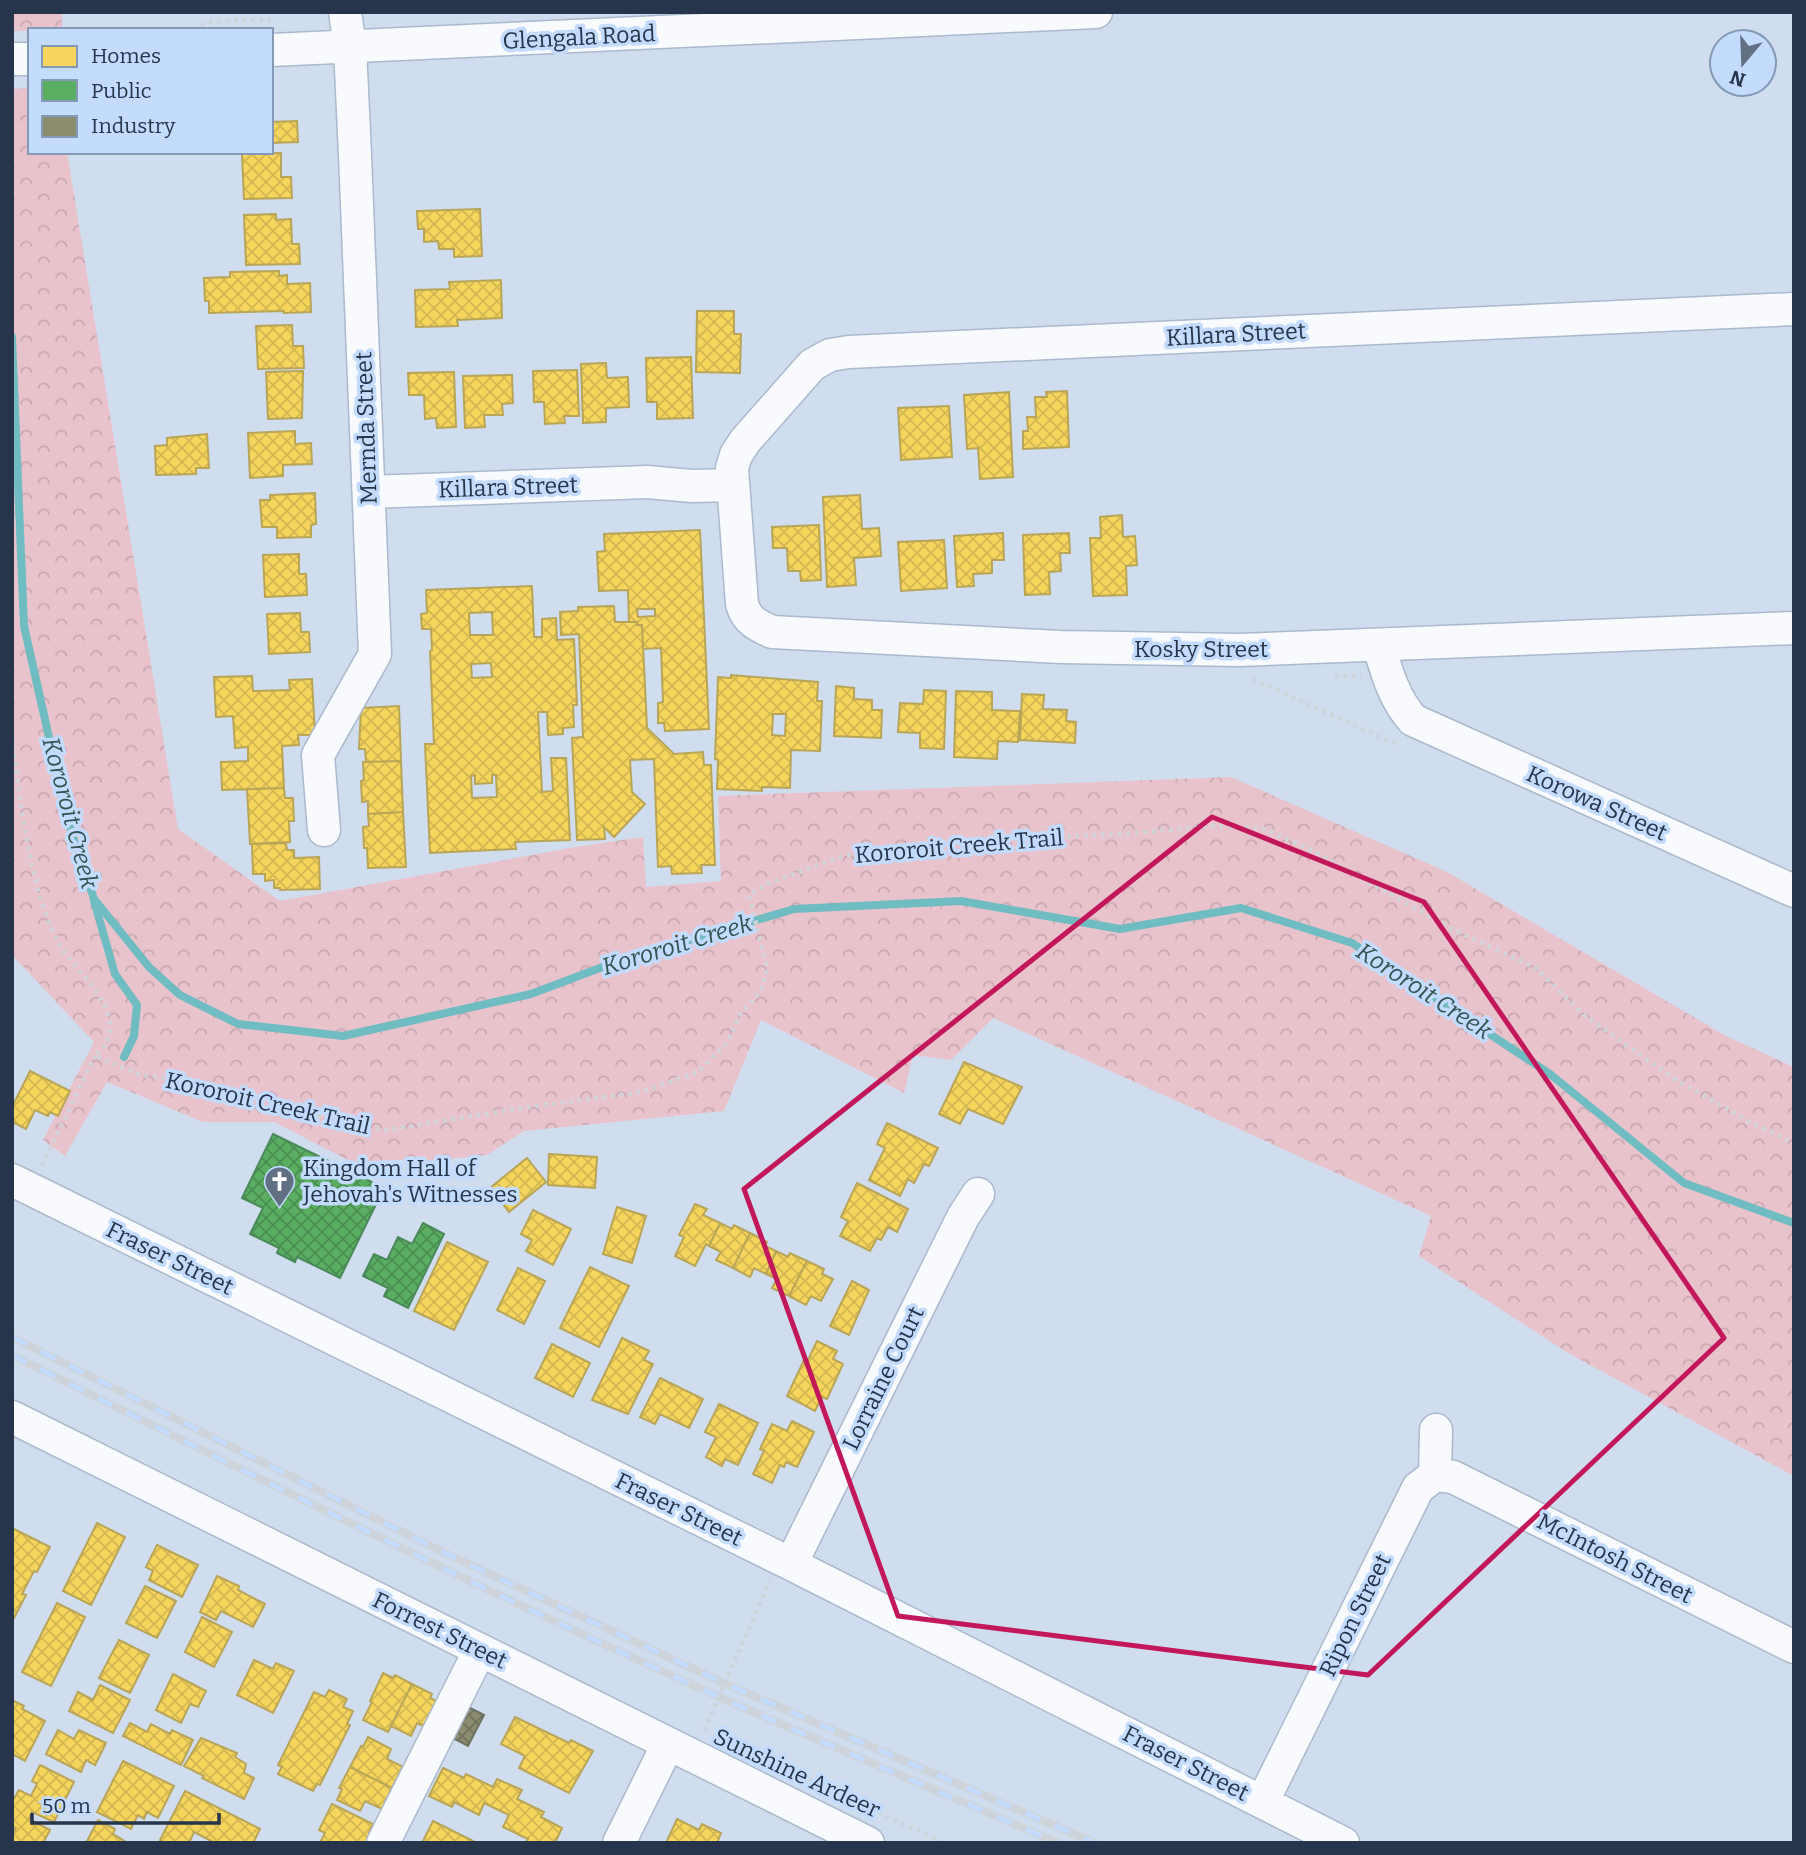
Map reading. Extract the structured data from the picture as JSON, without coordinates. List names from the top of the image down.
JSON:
{
  "streets": {
    "street": [
      "Glengala Road",
      "Killara Street",
      "Mernda Street",
      "Kosky Street",
      "Korowa Street",
      "Fraser Street",
      "Lorraine Court",
      "McIntosh Street",
      "Ripon Street",
      "Forrest Street"
    ],
    "path": ["Kororoit Creek Trail", "Sunshine Ardeer"]
  },
  "crossings": [
    ["Glengala Road", "Mernda Street"],
    ["Killara Street", "Mernda Street"],
    ["Killara Street", "Kosky Street"],
    ["Kosky Street", "Korowa Street"],
    ["Fraser Street", "Lorraine Court"],
    ["Fraser Street", "Ripon Street"],
    ["Fraser Street", "Sunshine Ardeer"],
    ["Lorraine Court", "Sunshine Ardeer"],
    ["McIntosh Street", "Ripon Street"]
  ],
  "water": ["Kororoit Creek"],
  "places": {
    "church": ["Kingdom Hall of Jehovah's Witnesses"]
  },
  "legend": ["Homes", "Public", "Industry"],
  "scale_bar": "50 m",
  "north": "bottom"
}
